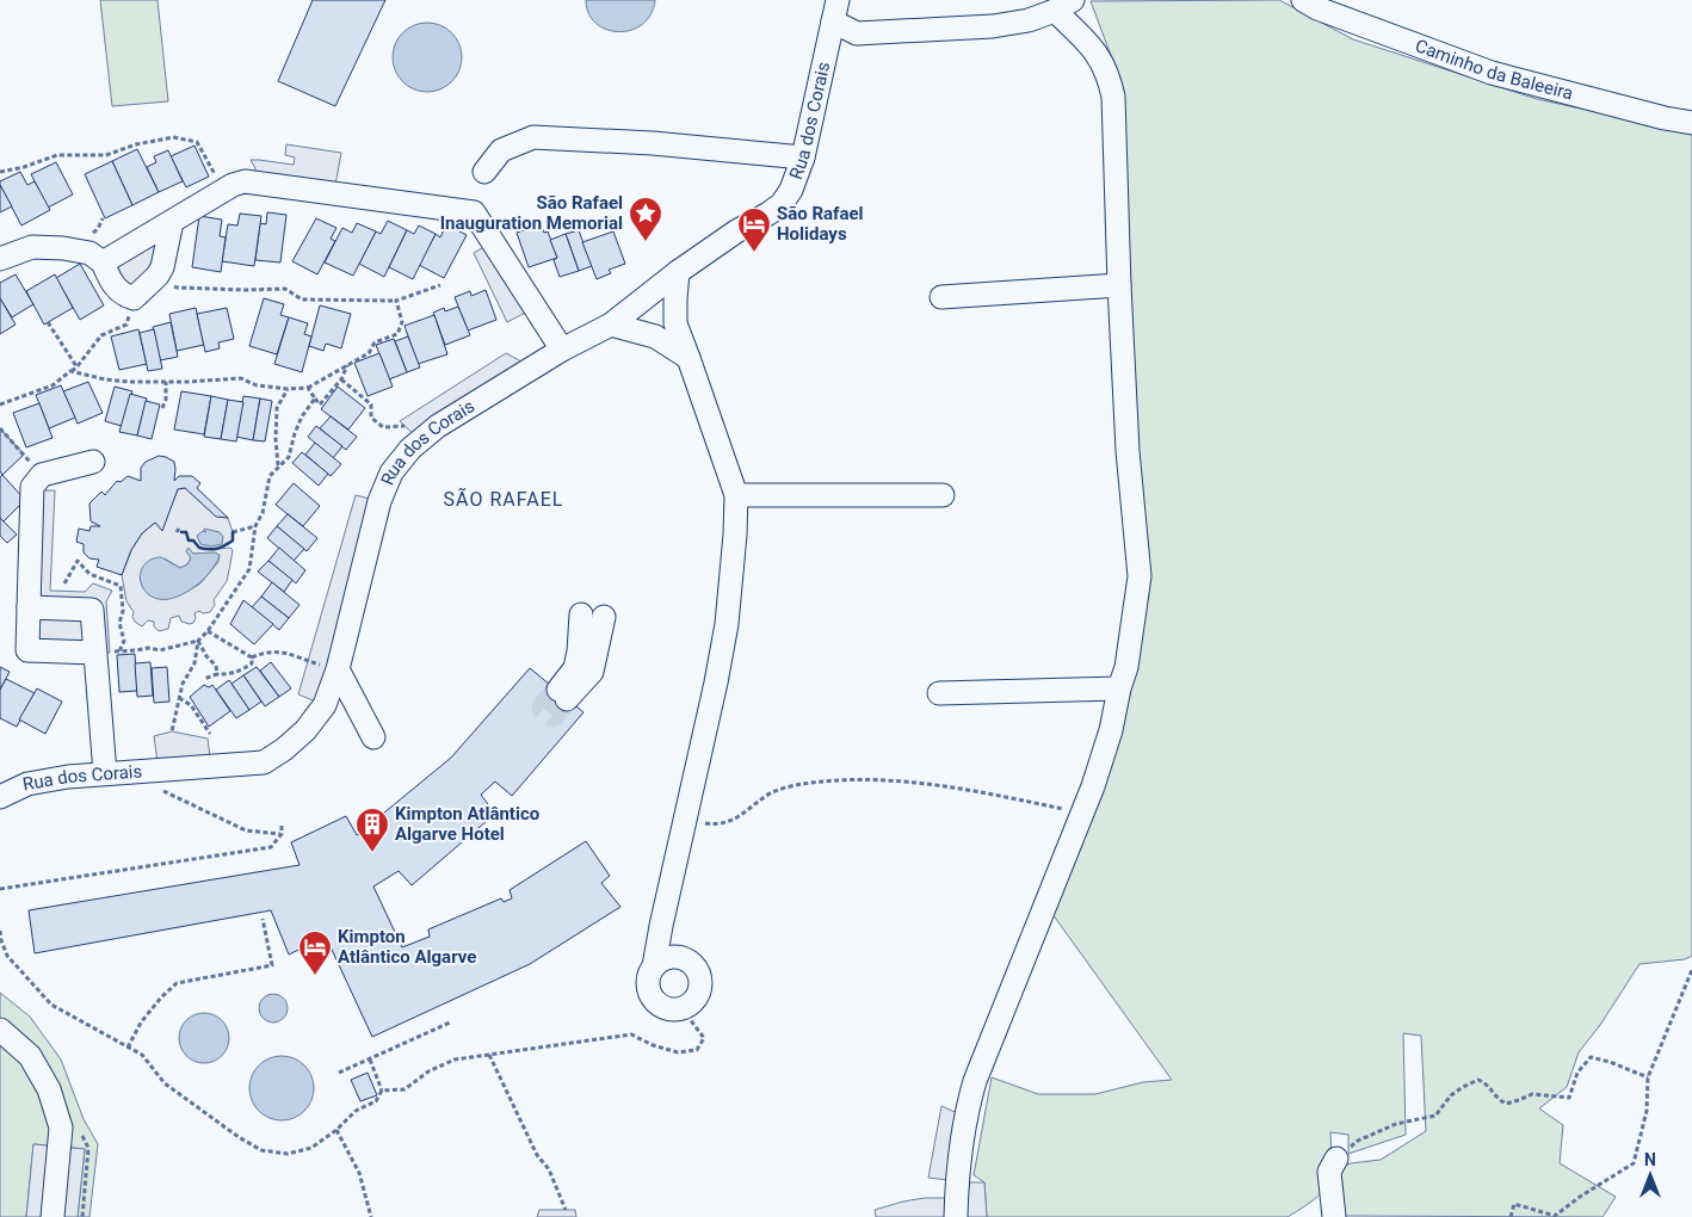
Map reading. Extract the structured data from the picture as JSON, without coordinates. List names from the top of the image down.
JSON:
{
  "streets": {
    "street": ["Caminho da Baleeira", "Rua dos Corais"]
  },
  "districts": ["SÃO RAFAEL"],
  "places": {
    "place": ["São Rafael Inauguration Memorial"],
    "hotel": ["São Rafael Holidays", "Kimpton Atlântico Algarve"],
    "building": ["Kimpton Atlântico Algarve Hotel"]
  },
  "north": "top"
}
